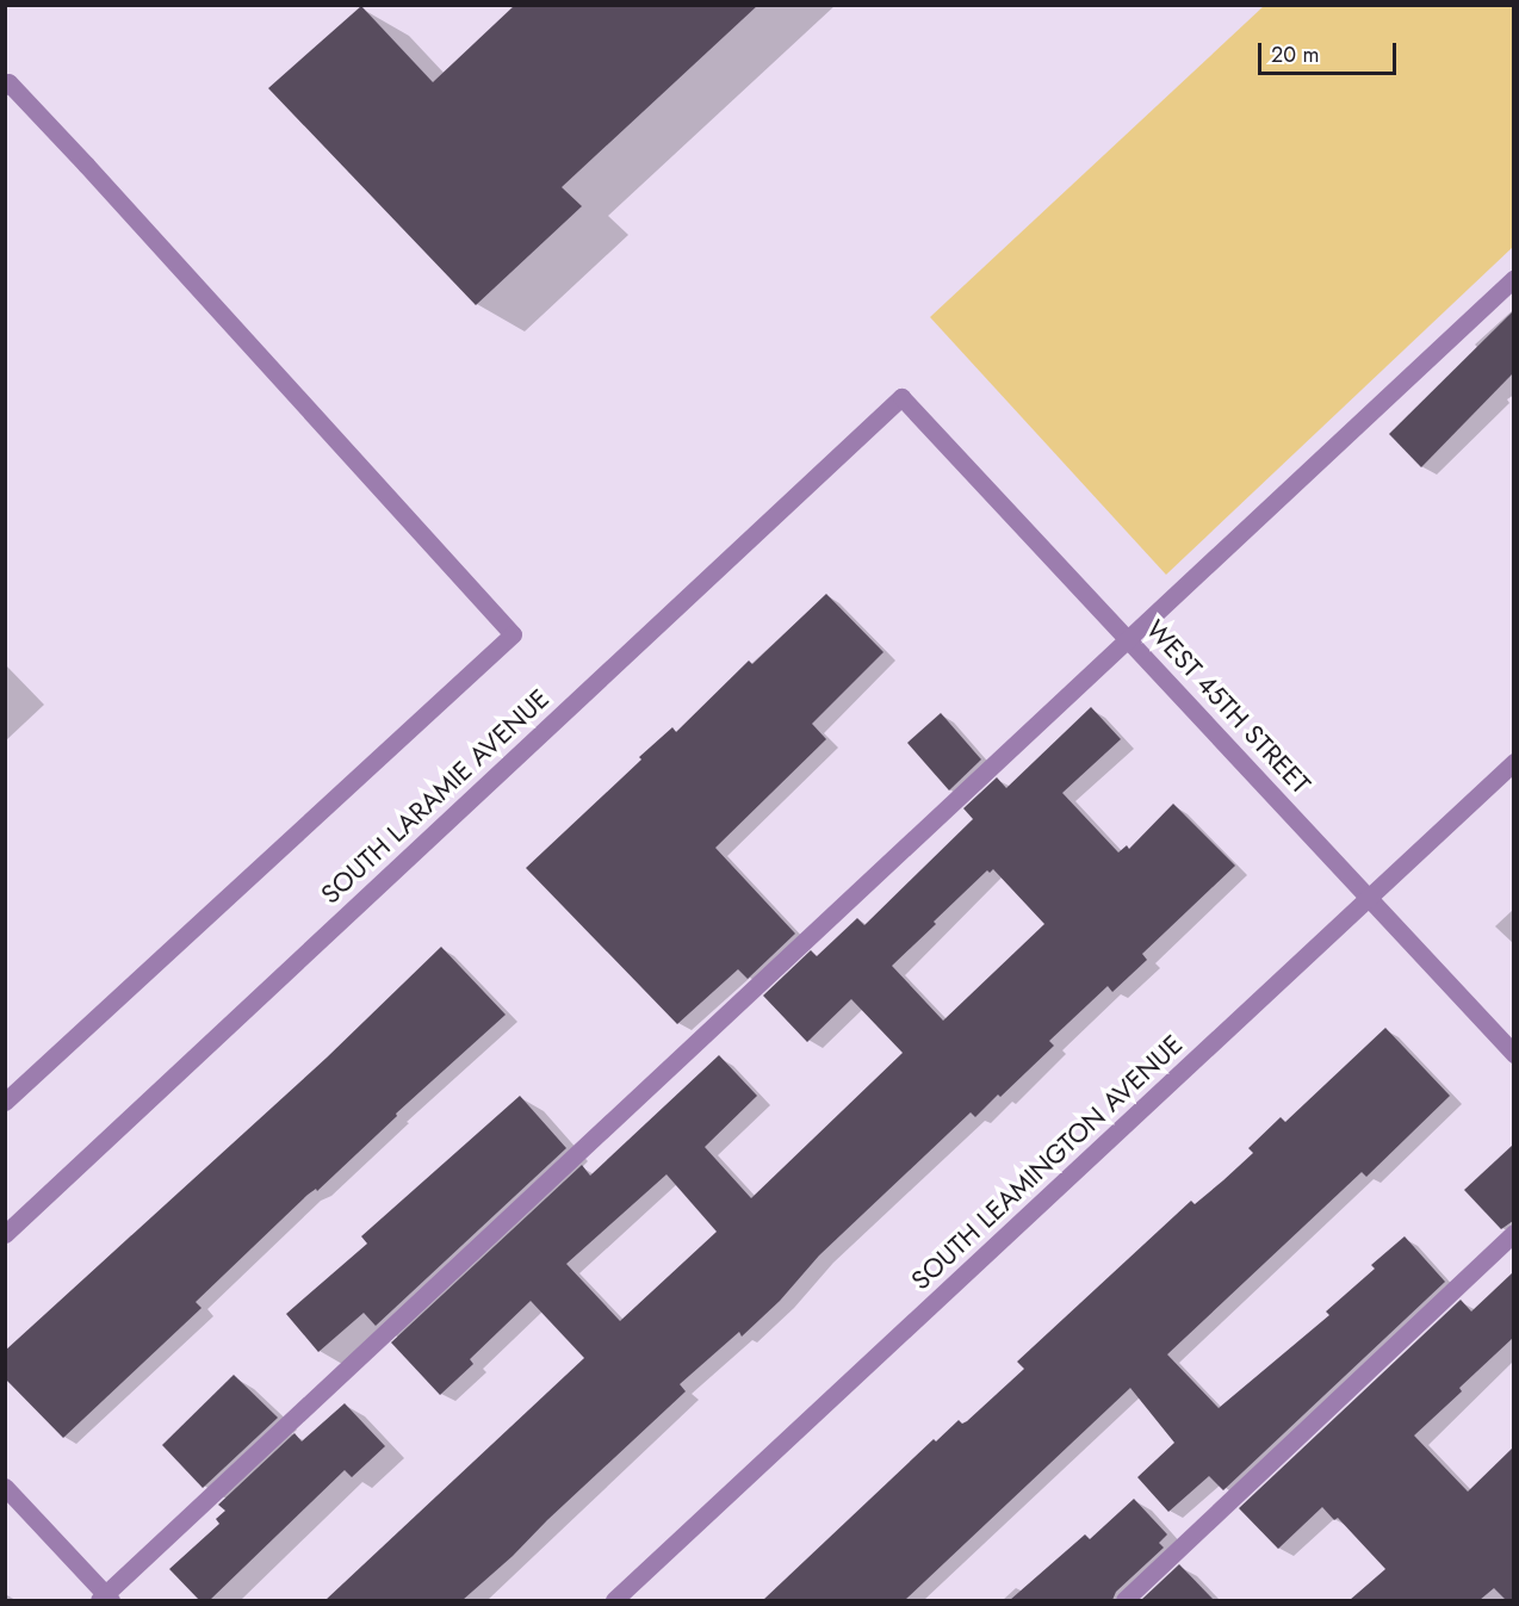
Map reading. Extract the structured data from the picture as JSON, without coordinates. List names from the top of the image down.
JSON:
{
  "streets": {
    "street": ["WEST 45TH STREET", "SOUTH LARAMIE AVENUE", "SOUTH LEAMINGTON AVENUE"]
  },
  "crossings": [
    ["WEST 45TH STREET", "SOUTH LARAMIE AVENUE"],
    ["WEST 45TH STREET", "SOUTH LEAMINGTON AVENUE"]
  ],
  "scale_bar": "20 m"
}
